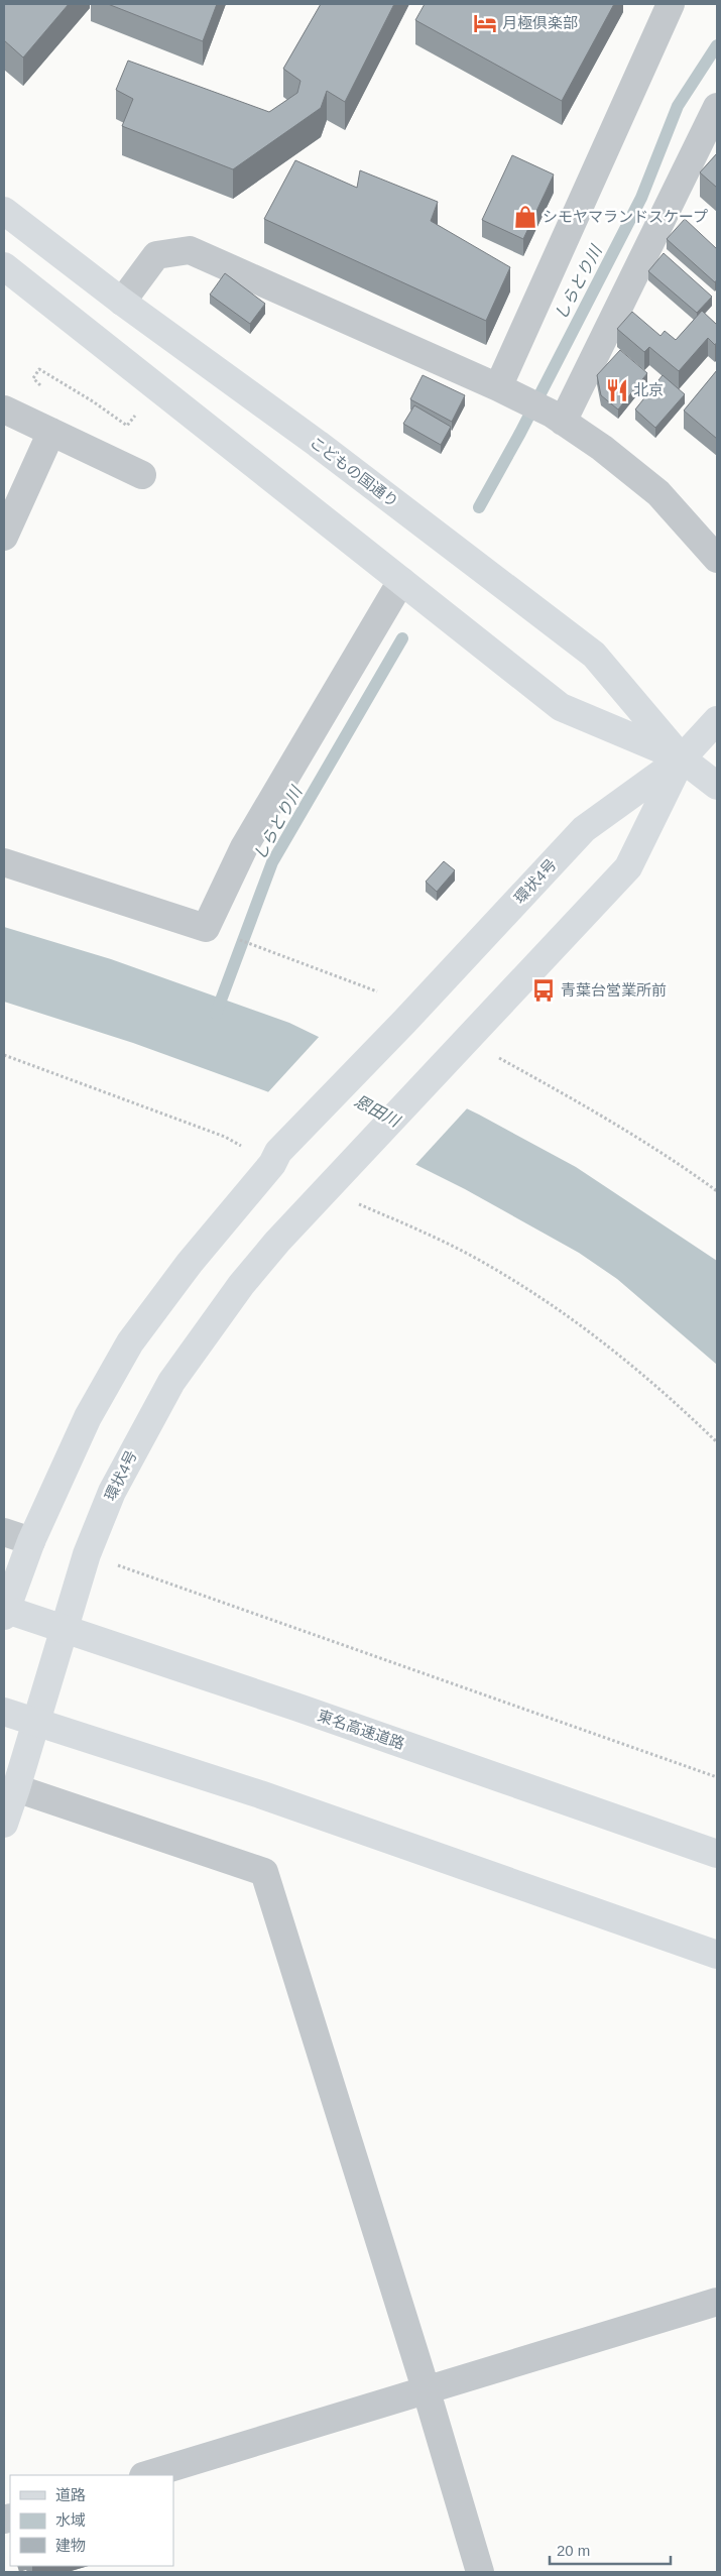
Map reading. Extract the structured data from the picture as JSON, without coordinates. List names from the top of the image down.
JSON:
{
  "streets": {
    "main road": ["こどもの国通り", "環状4号", "東名高速道路"]
  },
  "crossings": [
    ["こどもの国通り", "環状4号"]
  ],
  "water": ["しらとり川", "恩田川"],
  "places": {
    "hotel": ["月極俱楽部"],
    "shop": ["シモヤマランドスケープ"],
    "restaurant": ["北京"],
    "bus stop": ["青葉台営業所前"]
  },
  "legend": ["道路", "水域", "建物"],
  "scale_bar": "20 m"
}
